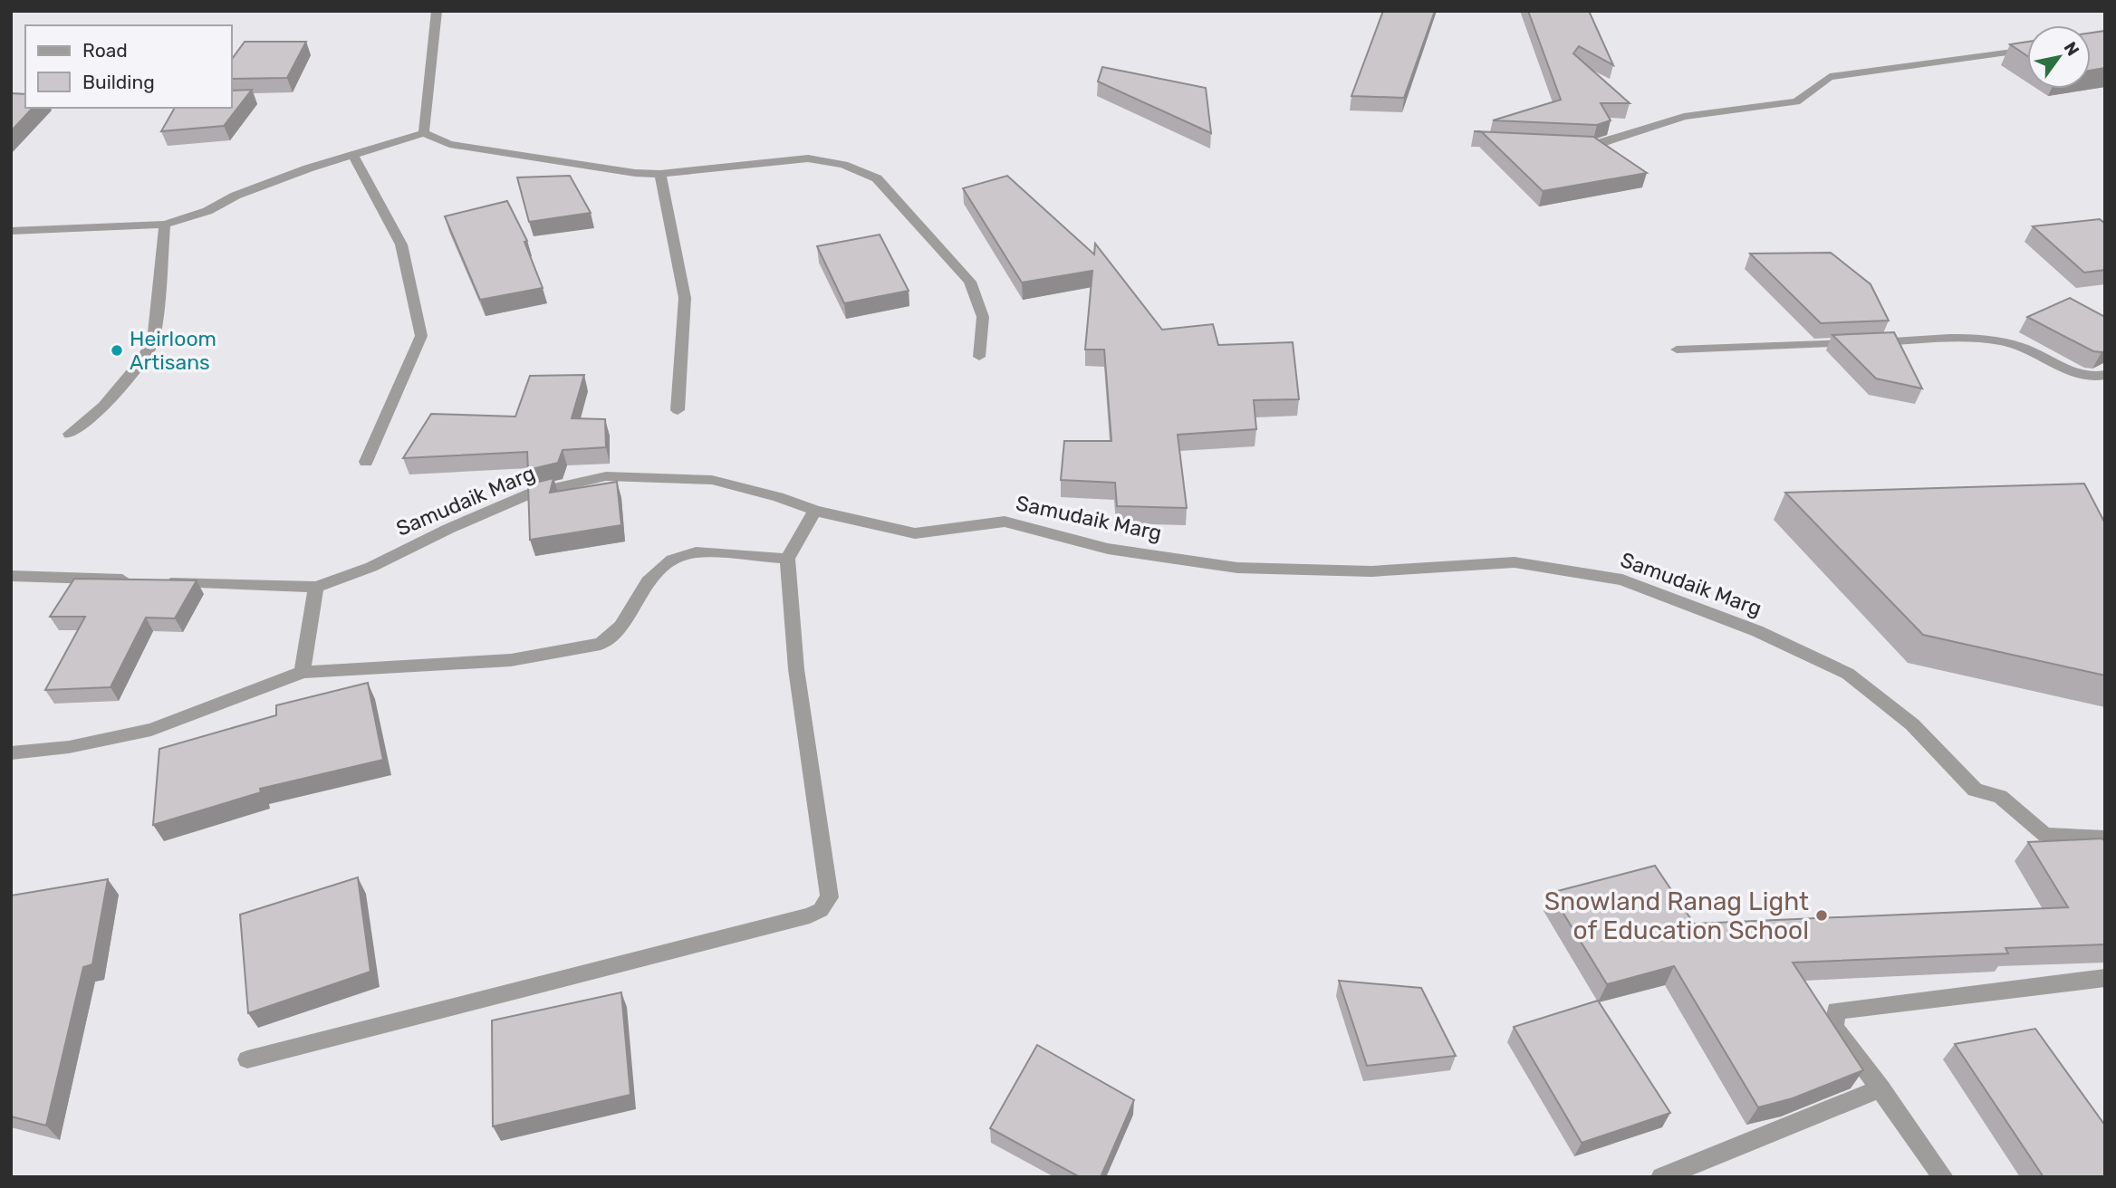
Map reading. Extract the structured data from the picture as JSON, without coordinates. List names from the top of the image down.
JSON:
{
  "streets": {
    "street": ["Samudaik Marg"]
  },
  "places": ["Heirloom Artisans", "Snowland Ranag Light of Education School"],
  "legend": ["Road", "Building"],
  "north": "top right"
}
